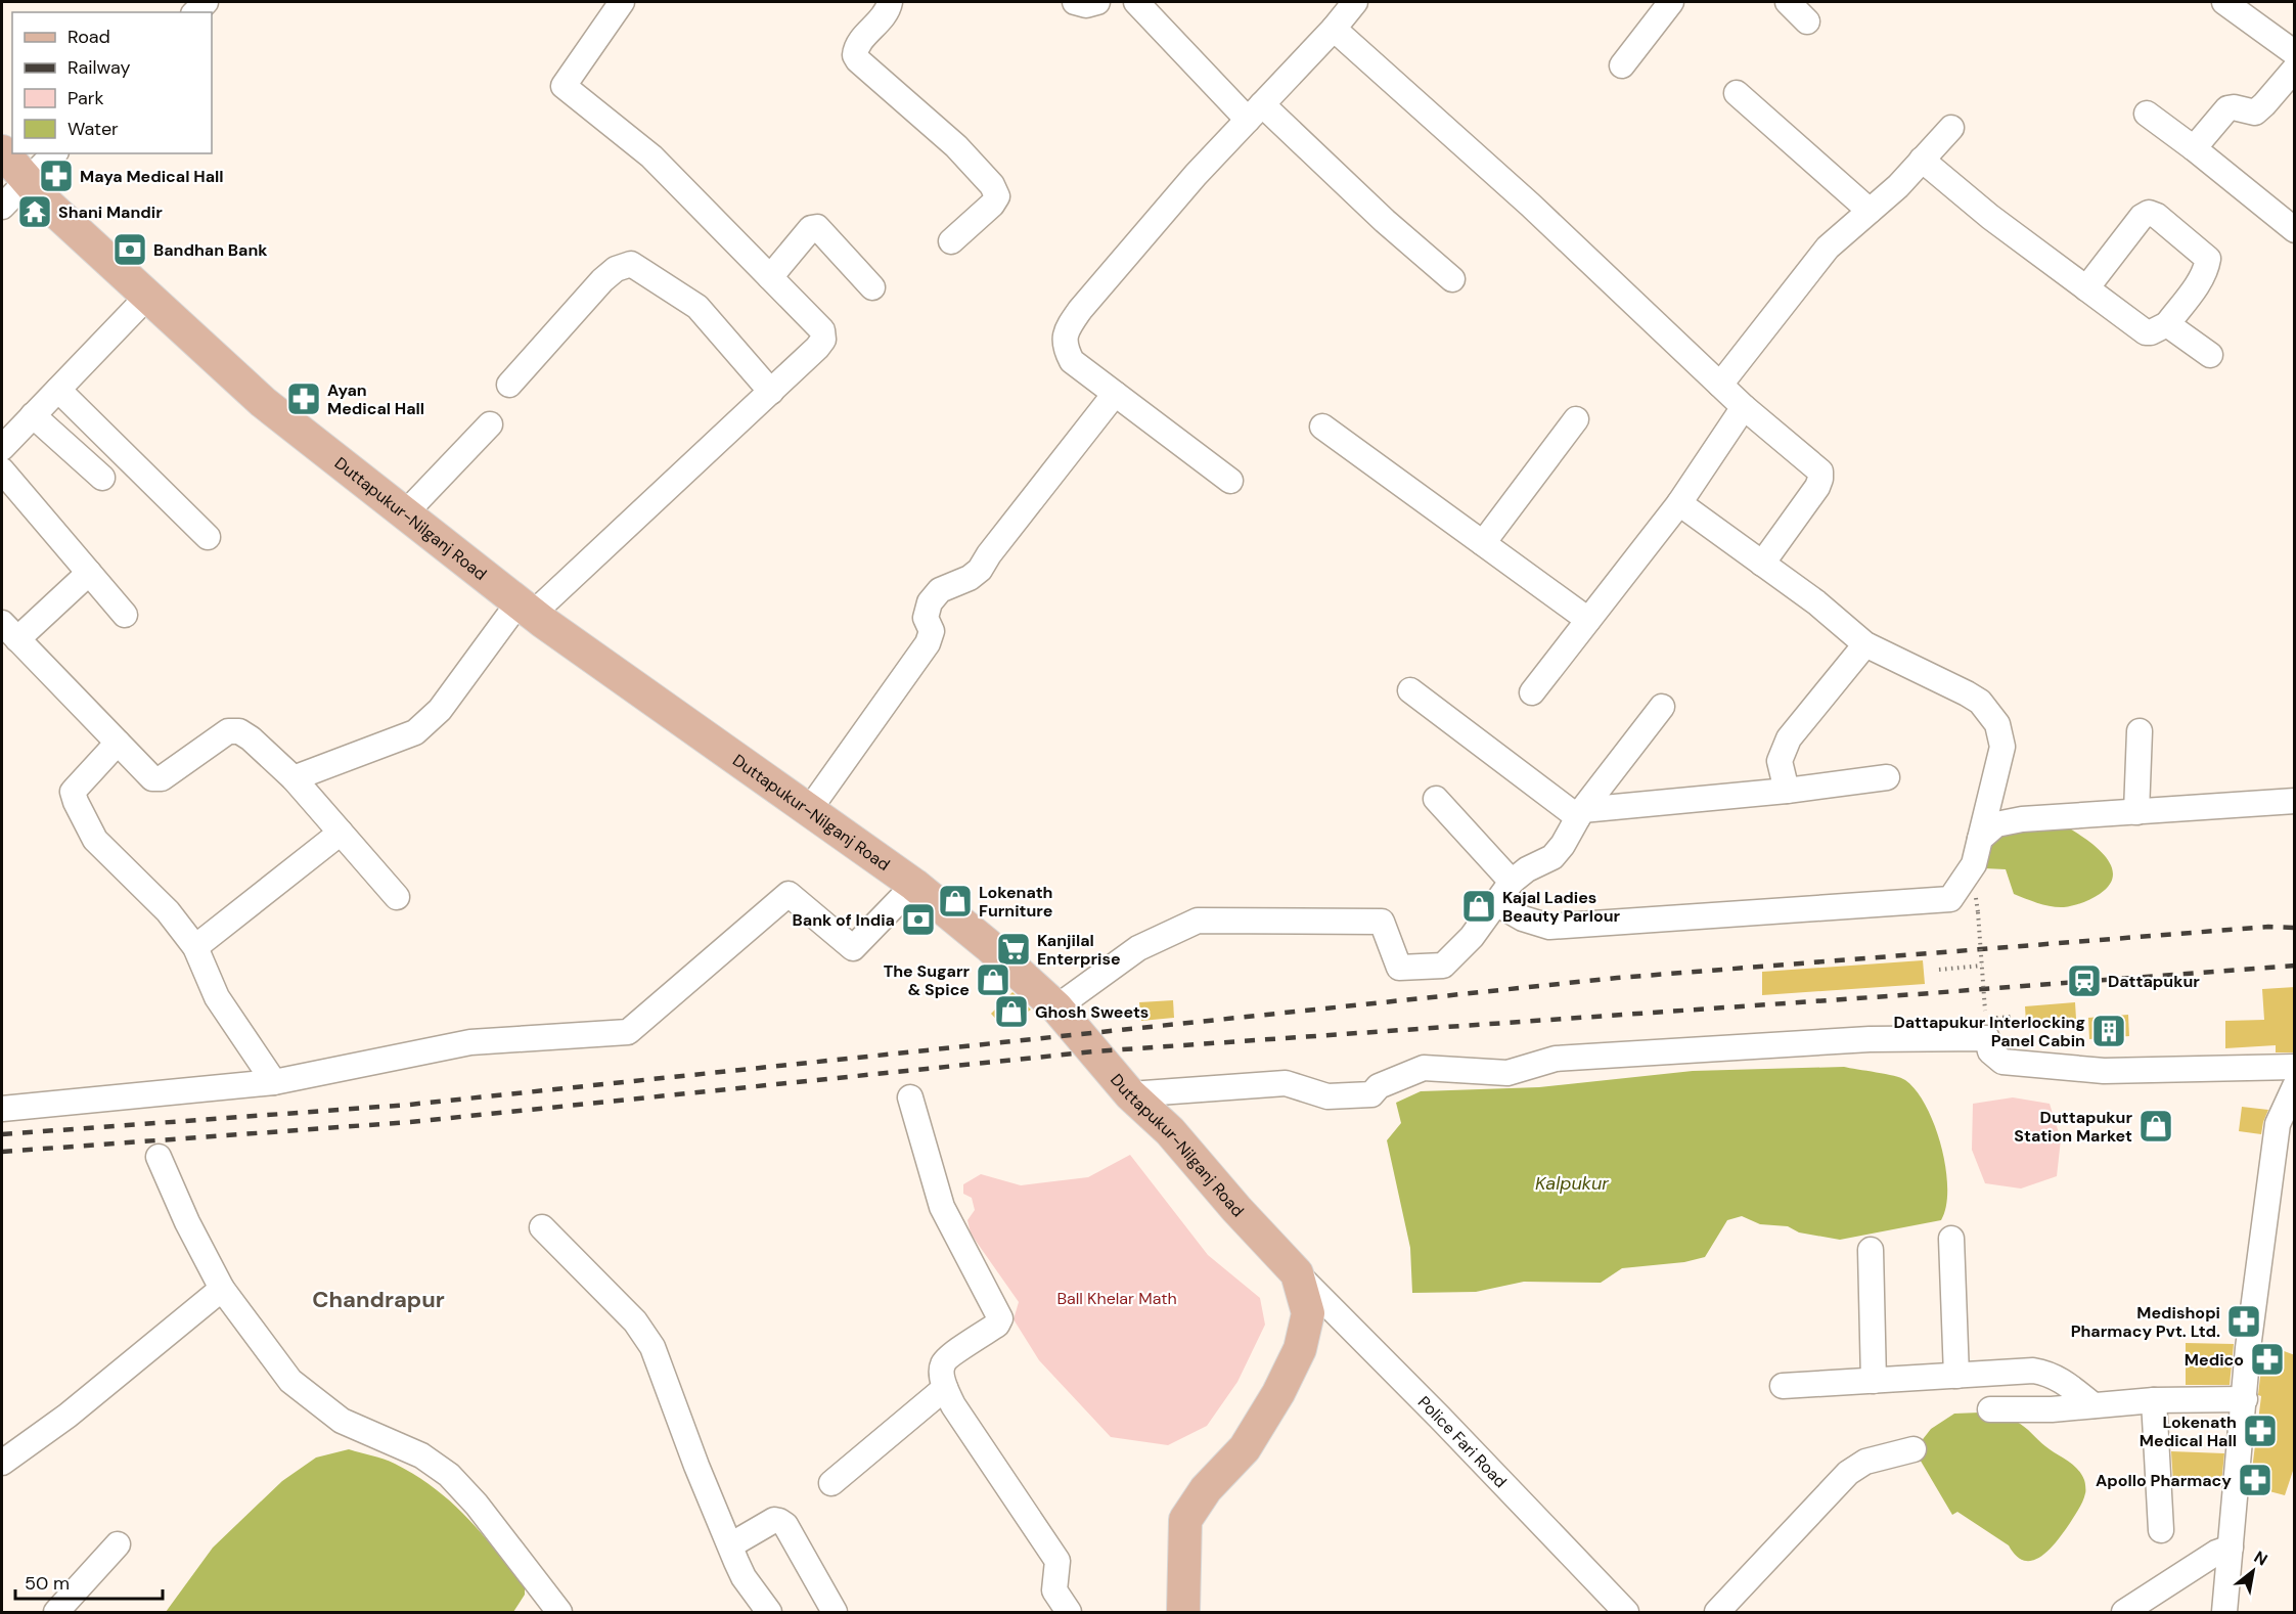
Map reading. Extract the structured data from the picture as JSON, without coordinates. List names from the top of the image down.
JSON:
{
  "streets": {
    "main road": ["Duttapukur-Nilganj Road"],
    "street": ["Police Fari Road"]
  },
  "crossings": [
    ["Duttapukur-Nilganj Road", "Police Fari Road"]
  ],
  "districts": ["Chandrapur"],
  "water": ["Kalpukur"],
  "parks": ["Ball Khelar Math"],
  "places": {
    "pharmacy": [
      "Maya Medical Hall",
      "Ayan Medical Hall",
      "Medishopi Pharmacy Pvt. Ltd.",
      "Medico",
      "Lokenath Medical Hall",
      "Apollo Pharmacy"
    ],
    "temple": ["Shani Mandir"],
    "bank": ["Bandhan Bank", "Bank of India"],
    "shop": [
      "Lokenath Furniture",
      "Kajal Ladies Beauty Parlour",
      "The Sugarr & Spice",
      "Ghosh Sweets",
      "Duttapukur Station Market"
    ],
    "supermarket": ["Kanjilal Enterprise"],
    "station": ["Dattapukur"],
    "building": ["Dattapukur Interlocking Panel Cabin"]
  },
  "legend": [
    "Road",
    "Railway",
    "Park",
    "Water"
  ],
  "scale_bar": "50 m",
  "north": "top right"
}
